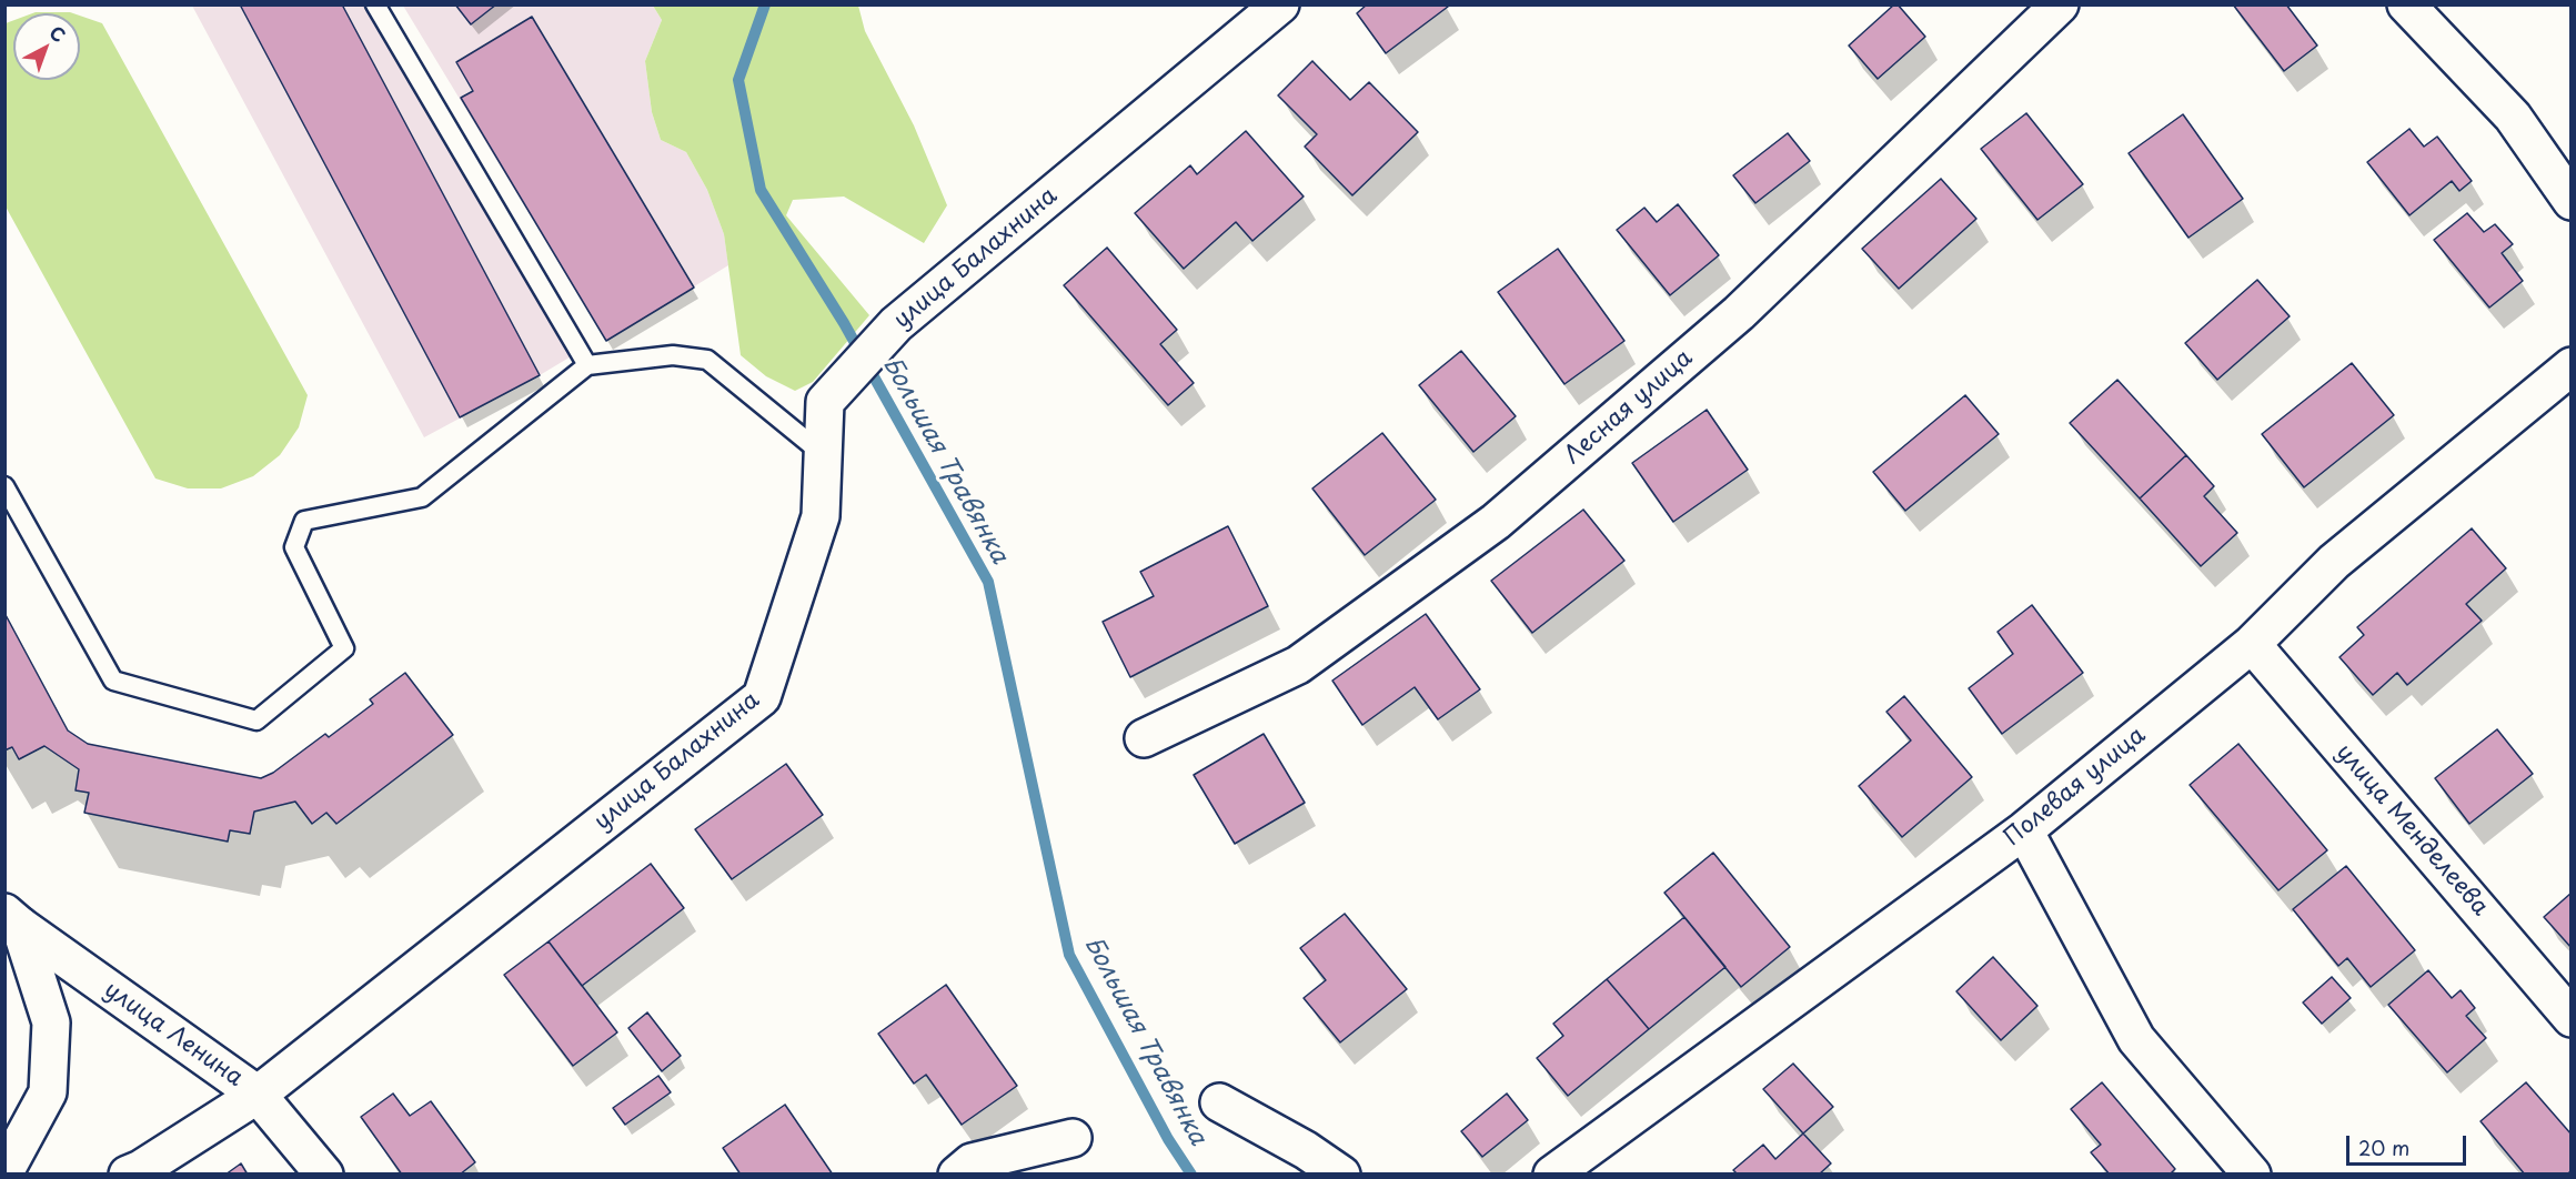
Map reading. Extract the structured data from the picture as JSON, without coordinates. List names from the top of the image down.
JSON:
{
  "streets": {
    "street": [
      "улица Балахнина",
      "Лесная улица",
      "Полевая улица",
      "улица Менделеева",
      "улица Ленина"
    ]
  },
  "crossings": [
    ["улица Балахнина", "улица Ленина"],
    ["Полевая улица", "улица Менделеева"]
  ],
  "water": ["Большая Травянка"],
  "scale_bar": "20 m",
  "north": "top right"
}
